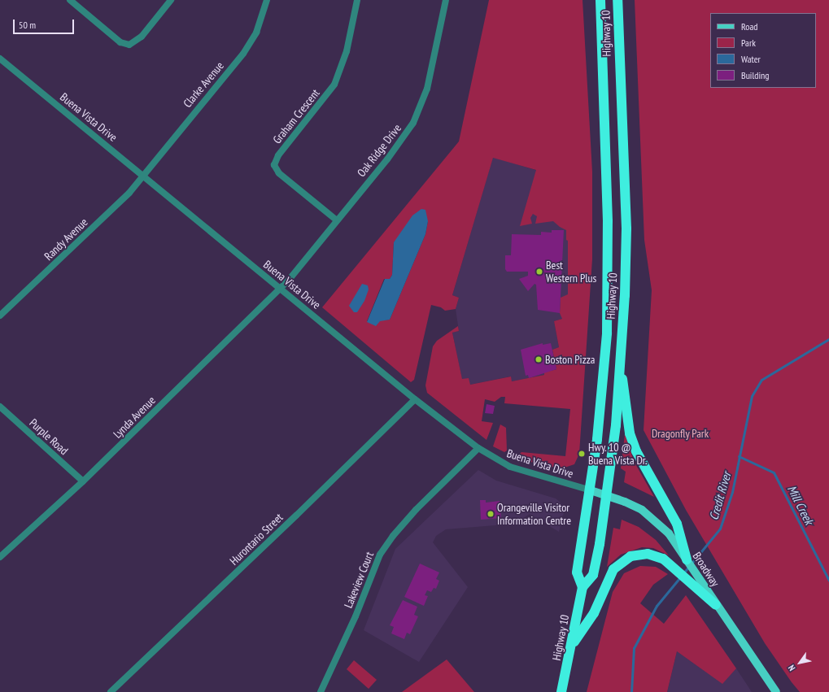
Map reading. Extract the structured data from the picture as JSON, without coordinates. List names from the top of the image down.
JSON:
{
  "streets": {
    "highway": ["Highway 10"],
    "main road": ["Broadway"],
    "street": [
      "Clarke Avenue",
      "Graham Crescent",
      "Buena Vista Drive",
      "Oak Ridge Drive",
      "Randy Avenue",
      "Lynda Avenue",
      "Purple Road",
      "Hurontario Street",
      "Lakeview Court"
    ]
  },
  "crossings": [
    ["Highway 10", "Buena Vista Drive"],
    ["Highway 10", "Broadway"],
    ["Clarke Avenue", "Buena Vista Drive"],
    ["Clarke Avenue", "Randy Avenue"],
    ["Graham Crescent", "Oak Ridge Drive"],
    ["Buena Vista Drive", "Oak Ridge Drive"],
    ["Buena Vista Drive", "Randy Avenue"],
    ["Buena Vista Drive", "Lynda Avenue"],
    ["Buena Vista Drive", "Hurontario Street"],
    ["Buena Vista Drive", "Broadway"],
    ["Buena Vista Drive", "Lakeview Court"],
    ["Oak Ridge Drive", "Lynda Avenue"],
    ["Lynda Avenue", "Purple Road"]
  ],
  "water": ["Credit River", "Mill Creek"],
  "parks": ["Dragonfly Park"],
  "places": [
    "Best Western Plus",
    "Boston Pizza",
    "Hwy. 10 @ Buena Vista Dr.",
    "Orangeville Visitor Information Centre"
  ],
  "legend": [
    "Road",
    "Park",
    "Water",
    "Building"
  ],
  "scale_bar": "50 m",
  "north": "bottom left"
}
